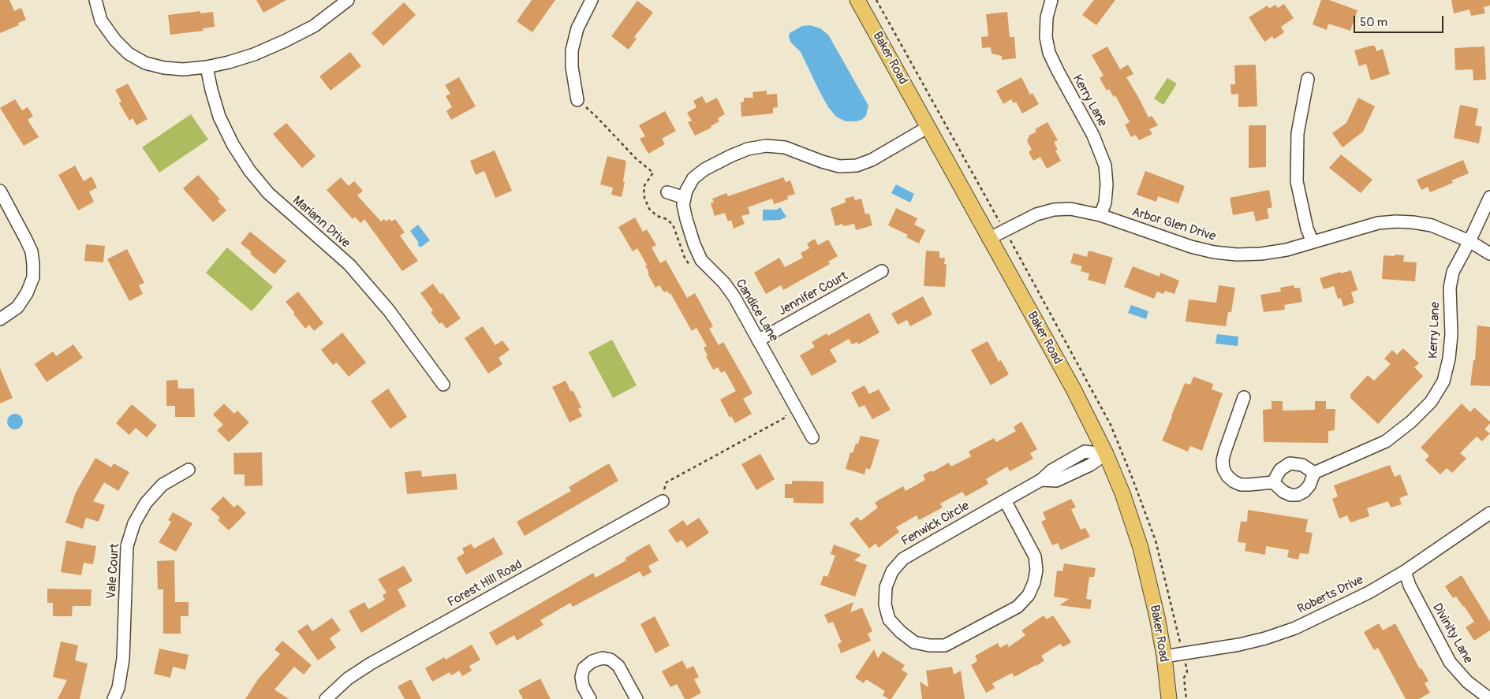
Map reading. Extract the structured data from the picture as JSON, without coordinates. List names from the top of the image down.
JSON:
{
  "streets": {
    "main road": ["Baker Road"],
    "street": [
      "Kerry Lane",
      "Mariann Drive",
      "Arbor Glen Drive",
      "Jennifer Court",
      "Candice Lane",
      "Fenwick Circle",
      "Vale Court",
      "Forest Hill Road",
      "Roberts Drive",
      "Divinity Lane"
    ]
  },
  "crossings": [
    ["Baker Road", "Arbor Glen Drive"],
    ["Baker Road", "Candice Lane"],
    ["Baker Road", "Fenwick Circle"],
    ["Baker Road", "Roberts Drive"],
    ["Kerry Lane", "Arbor Glen Drive"],
    ["Jennifer Court", "Candice Lane"],
    ["Roberts Drive", "Divinity Lane"]
  ],
  "scale_bar": "50 m"
}
